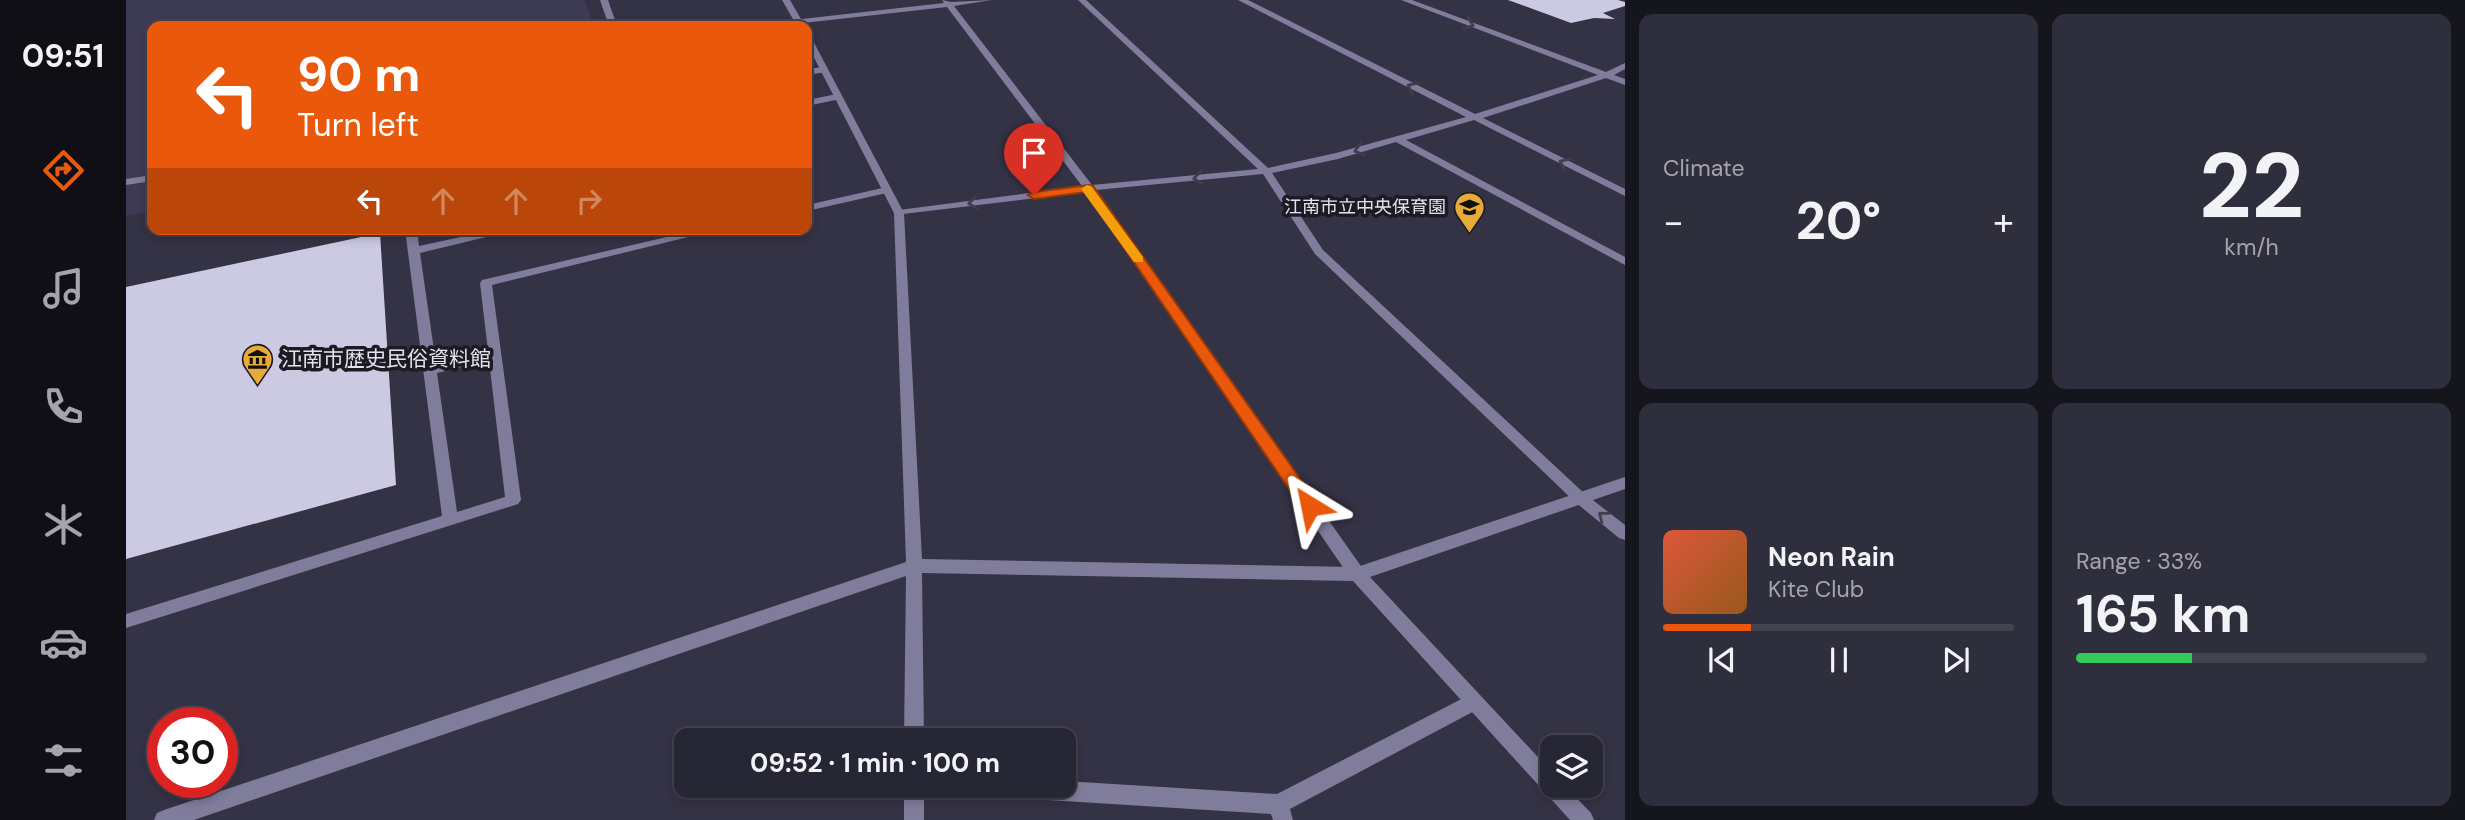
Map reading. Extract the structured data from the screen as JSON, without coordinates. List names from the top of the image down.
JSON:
{
  "places": {
    "school or university": ["江南市立中央保育園"],
    "museum": ["江南市歴史民俗資料館"]
  },
  "page": {
    "tabs": "09:51",
    "tile": [
      "Climate",
      ["22", "km/h"],
      ["Range · 33%", "165 km"]
    ],
    "turn": ["90 m", "Turn left"],
    "heat": ["−", "20°", "+"],
    "song": ["Neon Rain", "Kite Club"],
    "limit": "30",
    "trip": "09:52 · 1 min · 100 m"
  }
}
